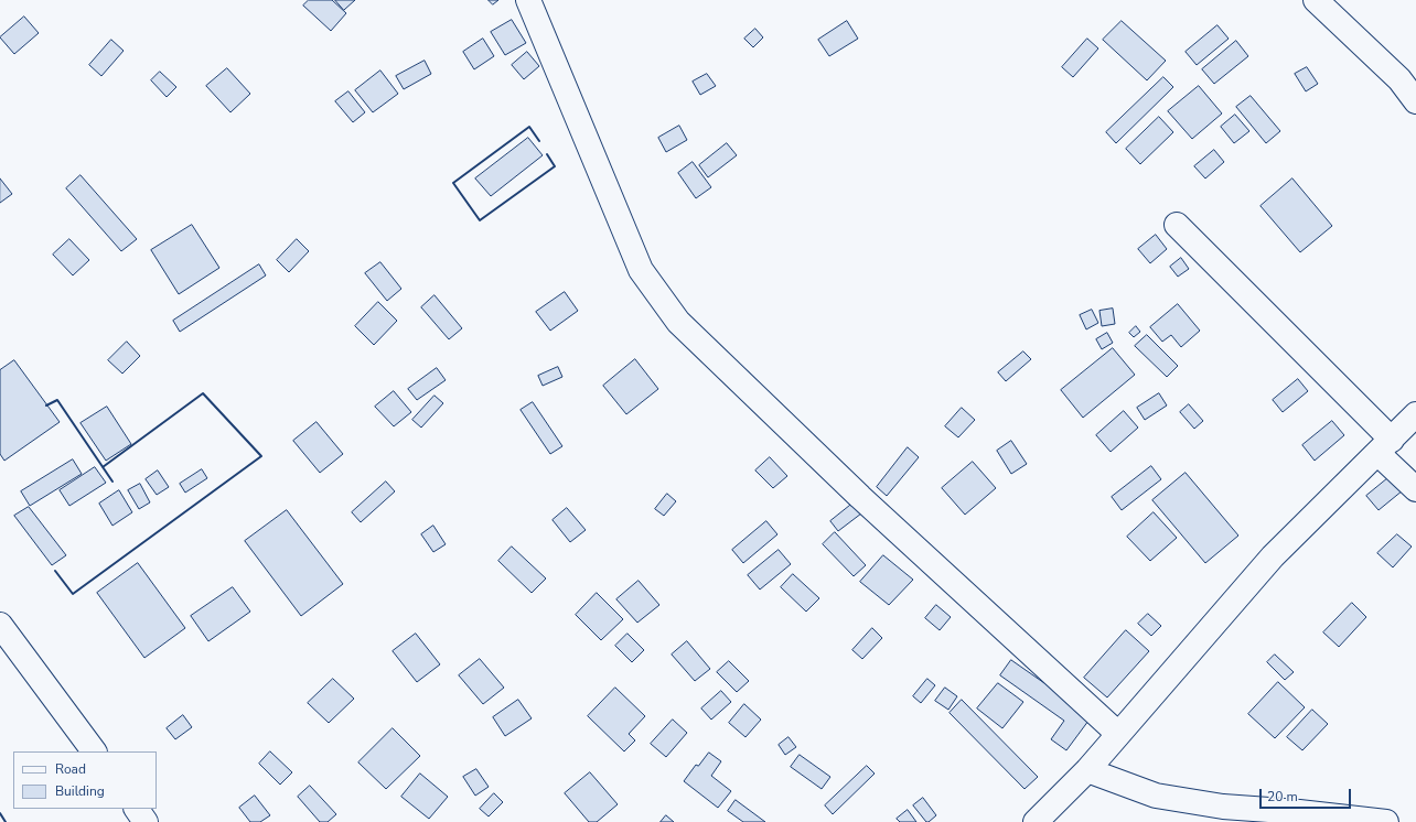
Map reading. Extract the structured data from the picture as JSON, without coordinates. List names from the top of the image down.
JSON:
{
  "legend": ["Road", "Building"],
  "scale_bar": "20 m"
}
